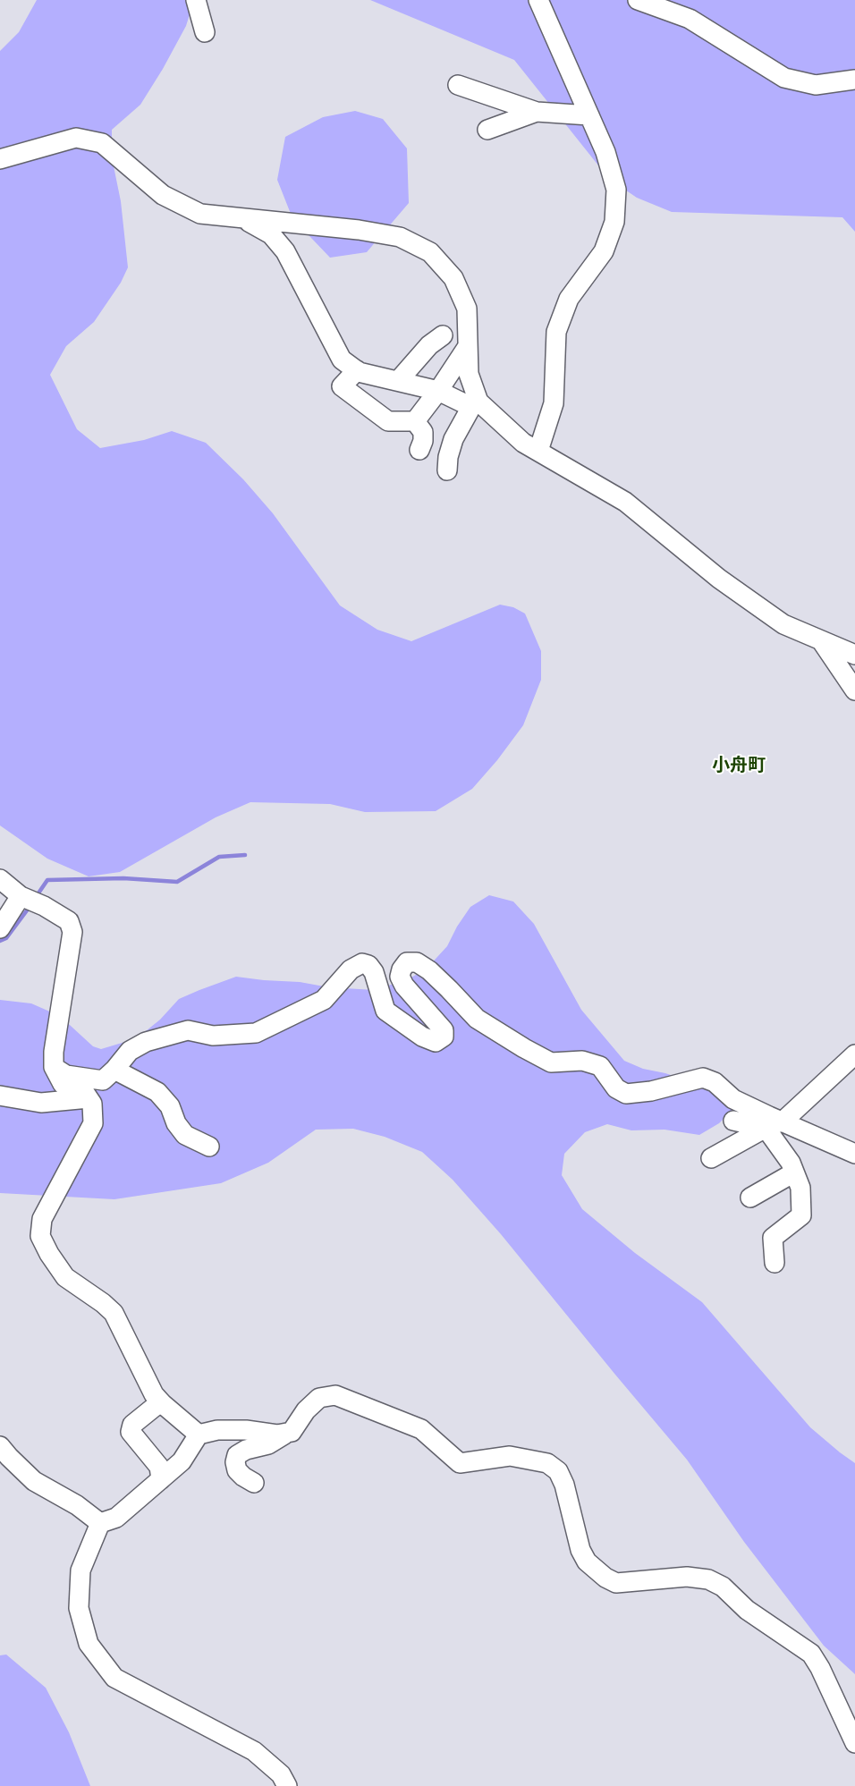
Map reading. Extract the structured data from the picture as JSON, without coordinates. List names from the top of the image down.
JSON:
{
  "districts": ["小舟町"]
}
